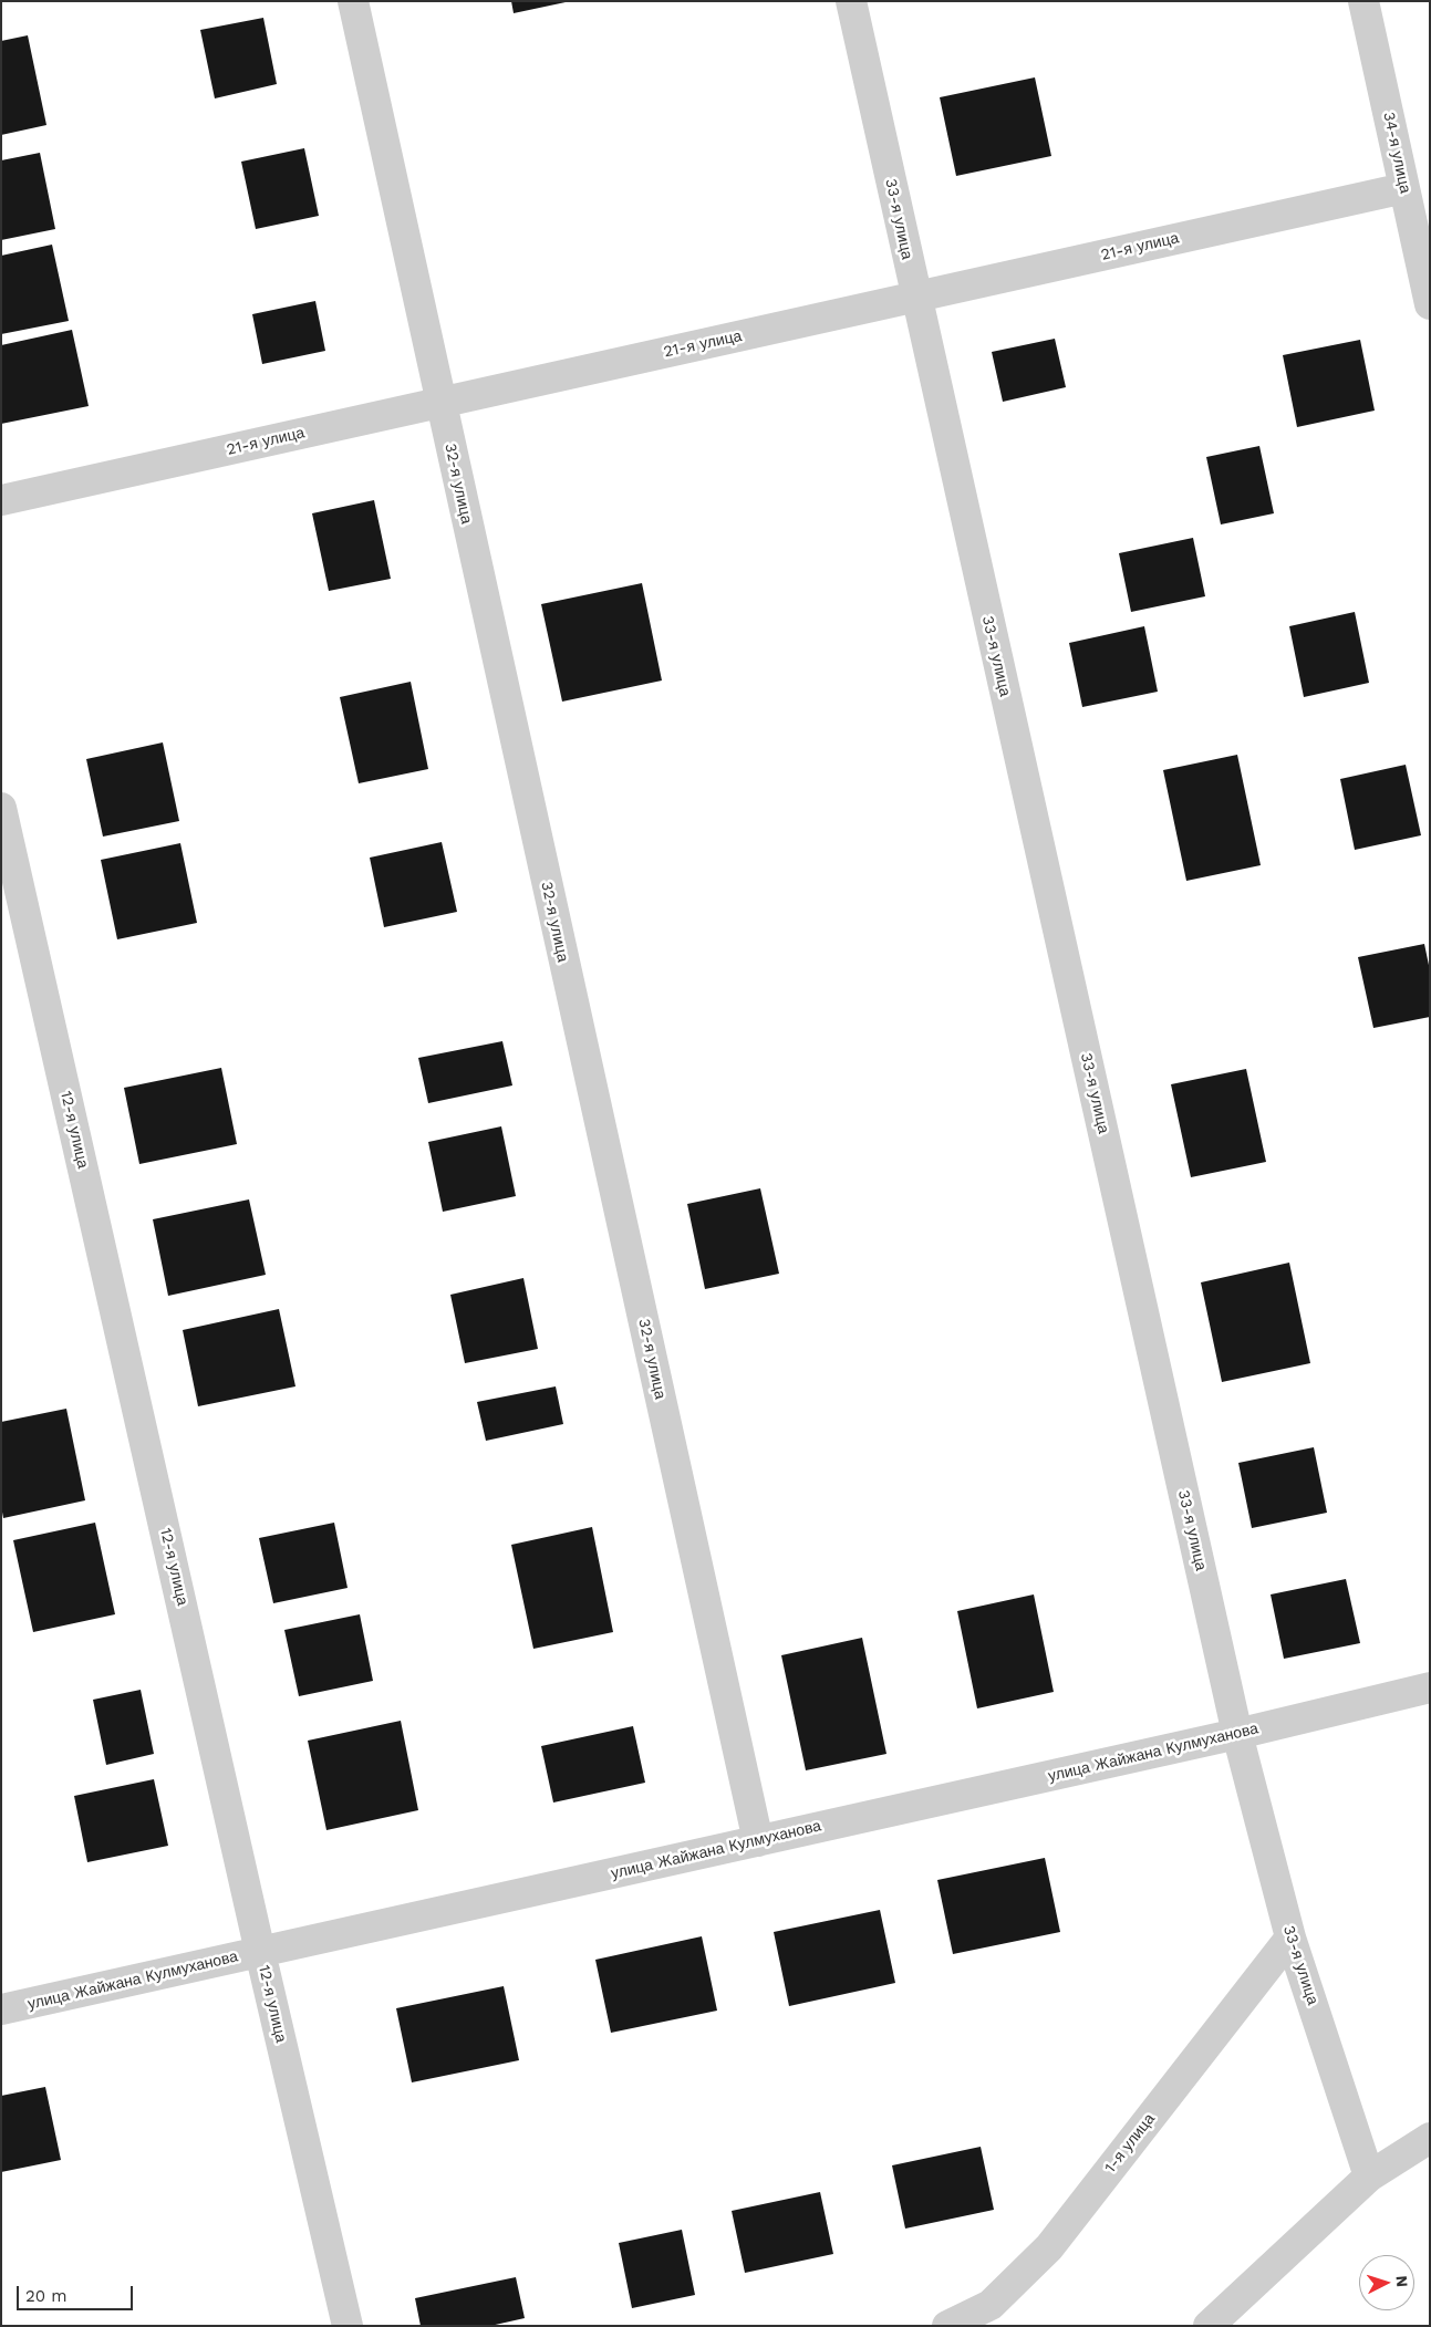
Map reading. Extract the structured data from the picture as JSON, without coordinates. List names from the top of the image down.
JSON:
{
  "streets": {
    "street": [
      "34-я улица",
      "33-я улица",
      "21-я улица",
      "32-я улица",
      "12-я улица",
      "улица Жайжана Кулмуханова",
      "1-я улица"
    ]
  },
  "crossings": [
    ["34-я улица", "21-я улица"],
    ["33-я улица", "21-я улица"],
    ["33-я улица", "улица Жайжана Кулмуханова"],
    ["33-я улица", "1-я улица"],
    ["21-я улица", "32-я улица"],
    ["32-я улица", "улица Жайжана Кулмуханова"],
    ["12-я улица", "улица Жайжана Кулмуханова"]
  ],
  "scale_bar": "20 m",
  "north": "right"
}
